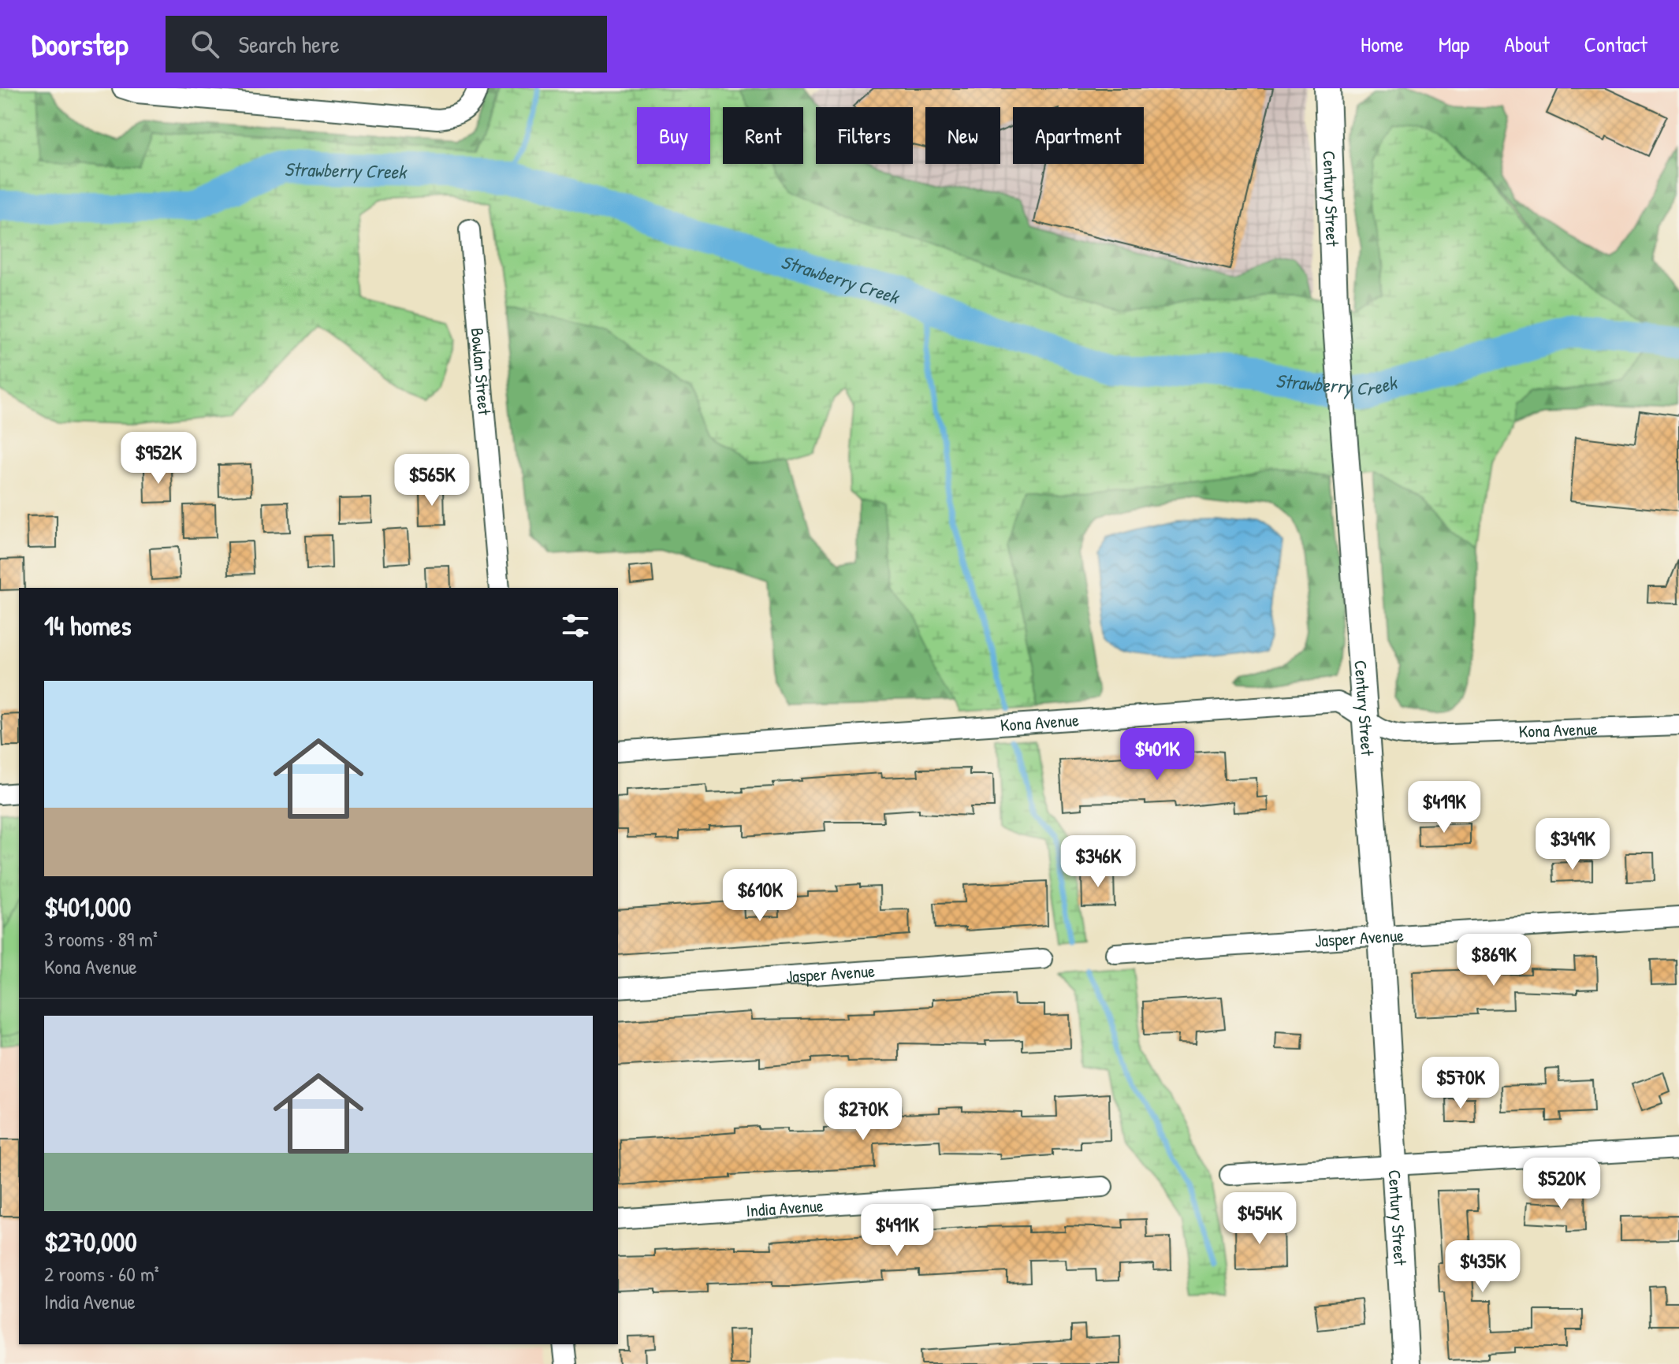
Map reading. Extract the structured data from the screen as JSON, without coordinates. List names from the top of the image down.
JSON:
{
  "streets": {
    "street": [
      "Century Street",
      "Bowlan Street",
      "Kona Avenue",
      "Jasper Avenue",
      "India Avenue"
    ]
  },
  "crossings": [
    ["Century Street", "Kona Avenue"],
    ["Century Street", "Jasper Avenue"]
  ],
  "water": ["Strawberry Creek"],
  "page": {
    "header": "Doorstep",
    "search": "Search here",
    "nav": [
      "Home",
      "Map",
      "About",
      "Contact"
    ],
    "chip": [
      "Buy",
      "Rent",
      "Filters",
      "New",
      "Apartment"
    ],
    "price": [
      "$952K",
      "$565K",
      "$401K",
      "$419K",
      "$349K",
      "$346K",
      "$610K",
      "$869K",
      "$570K",
      "$270K",
      "$520K",
      "$454K",
      "$491K",
      "$435K"
    ],
    "heading": "14 homes",
    "list": [
      {
        "name": "$401,000",
        "note": "3 rooms · 89 m² · Kona Avenue"
      },
      {
        "name": "$270,000",
        "note": "2 rooms · 60 m² · India Avenue"
      }
    ]
  }
}
